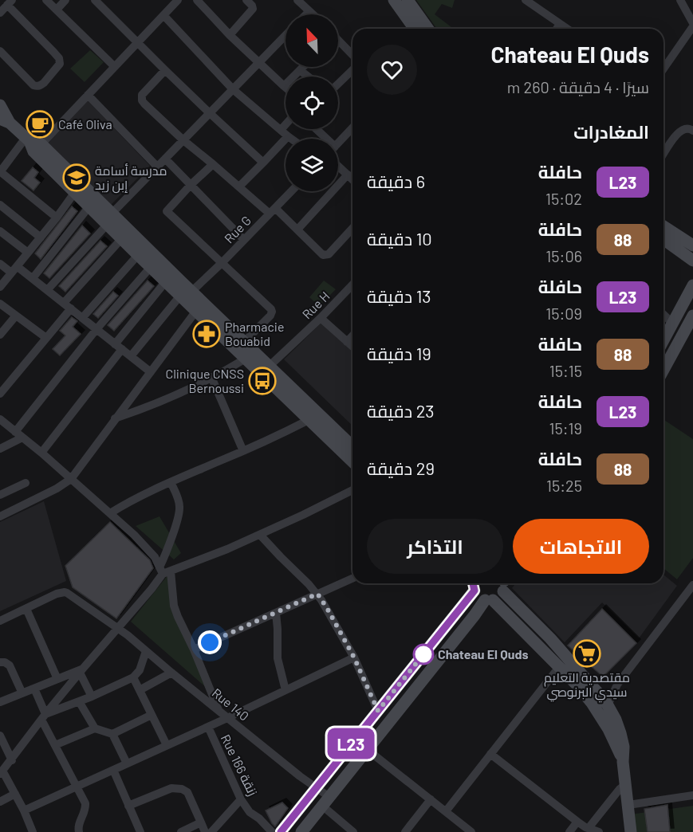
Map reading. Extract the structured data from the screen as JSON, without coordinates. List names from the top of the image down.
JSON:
{
  "streets": {
    "street": [
      "Rue G",
      "Rue H",
      "Rue 140",
      "Rue 166 زنقة"
    ]
  },
  "places": {
    "cafe": ["Café Oliva"],
    "school or university": ["مدرسة أسامة إبن زيد"],
    "pharmacy": ["Pharmacie Bouabid"],
    "bus stop": ["Clinique CNSS Bernoussi"],
    "supermarket": ["مقتصدية التعليم سيدي البرنوصي"],
    "other": ["Chateau El Quds"]
  },
  "lines": ["bus line L23"],
  "north": "top left",
  "page": {
    "on_map": "L23",
    "heading": [
      ["Chateau El Quds", "سيرًا · 4 دقيقة · 260 m"],
      "المغادرات"
    ],
    "list": [
      {
        "mark": "L23",
        "name": "حافلة",
        "note": "15:02",
        "value": "6 دقيقة"
      },
      {
        "mark": "88",
        "name": "حافلة",
        "note": "15:06",
        "value": "10 دقيقة"
      },
      {
        "mark": "L23",
        "name": "حافلة",
        "note": "15:09",
        "value": "13 دقيقة"
      },
      {
        "mark": "88",
        "name": "حافلة",
        "note": "15:15",
        "value": "19 دقيقة"
      },
      {
        "mark": "L23",
        "name": "حافلة",
        "note": "15:19",
        "value": "23 دقيقة"
      },
      {
        "mark": "88",
        "name": "حافلة",
        "note": "15:25",
        "value": "29 دقيقة"
      }
    ],
    "buttons": ["الاتجاهات", "التذاكر"]
  }
}
